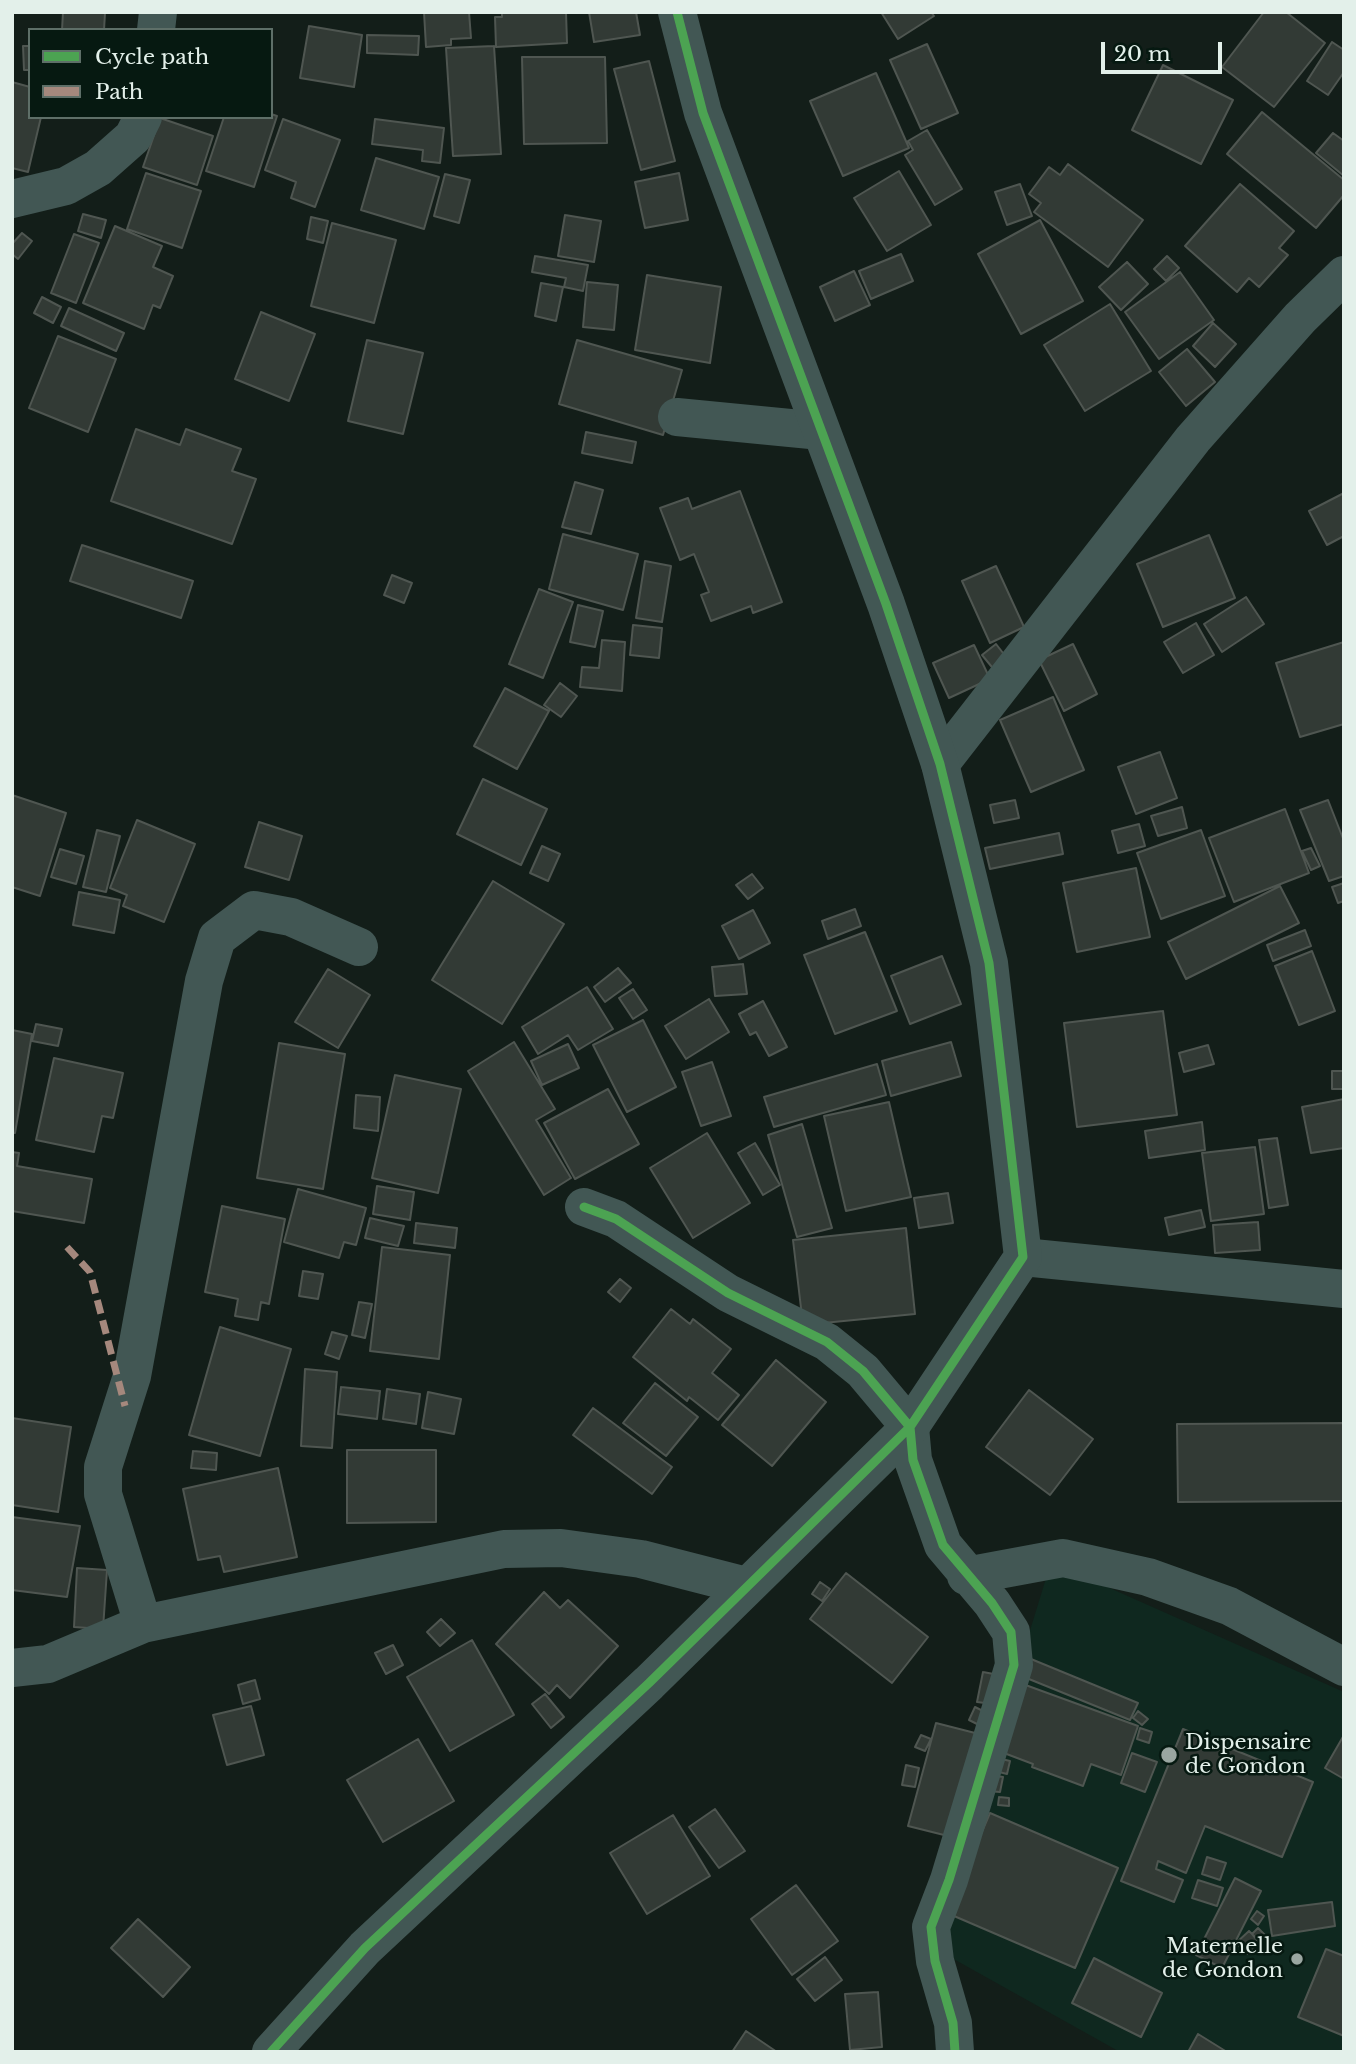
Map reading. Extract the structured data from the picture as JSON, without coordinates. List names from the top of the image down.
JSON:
{
  "places": ["Dispensaire de Gondon", "Maternelle de Gondon"],
  "legend": ["Cycle path", "Path"],
  "scale_bar": "20 m"
}
